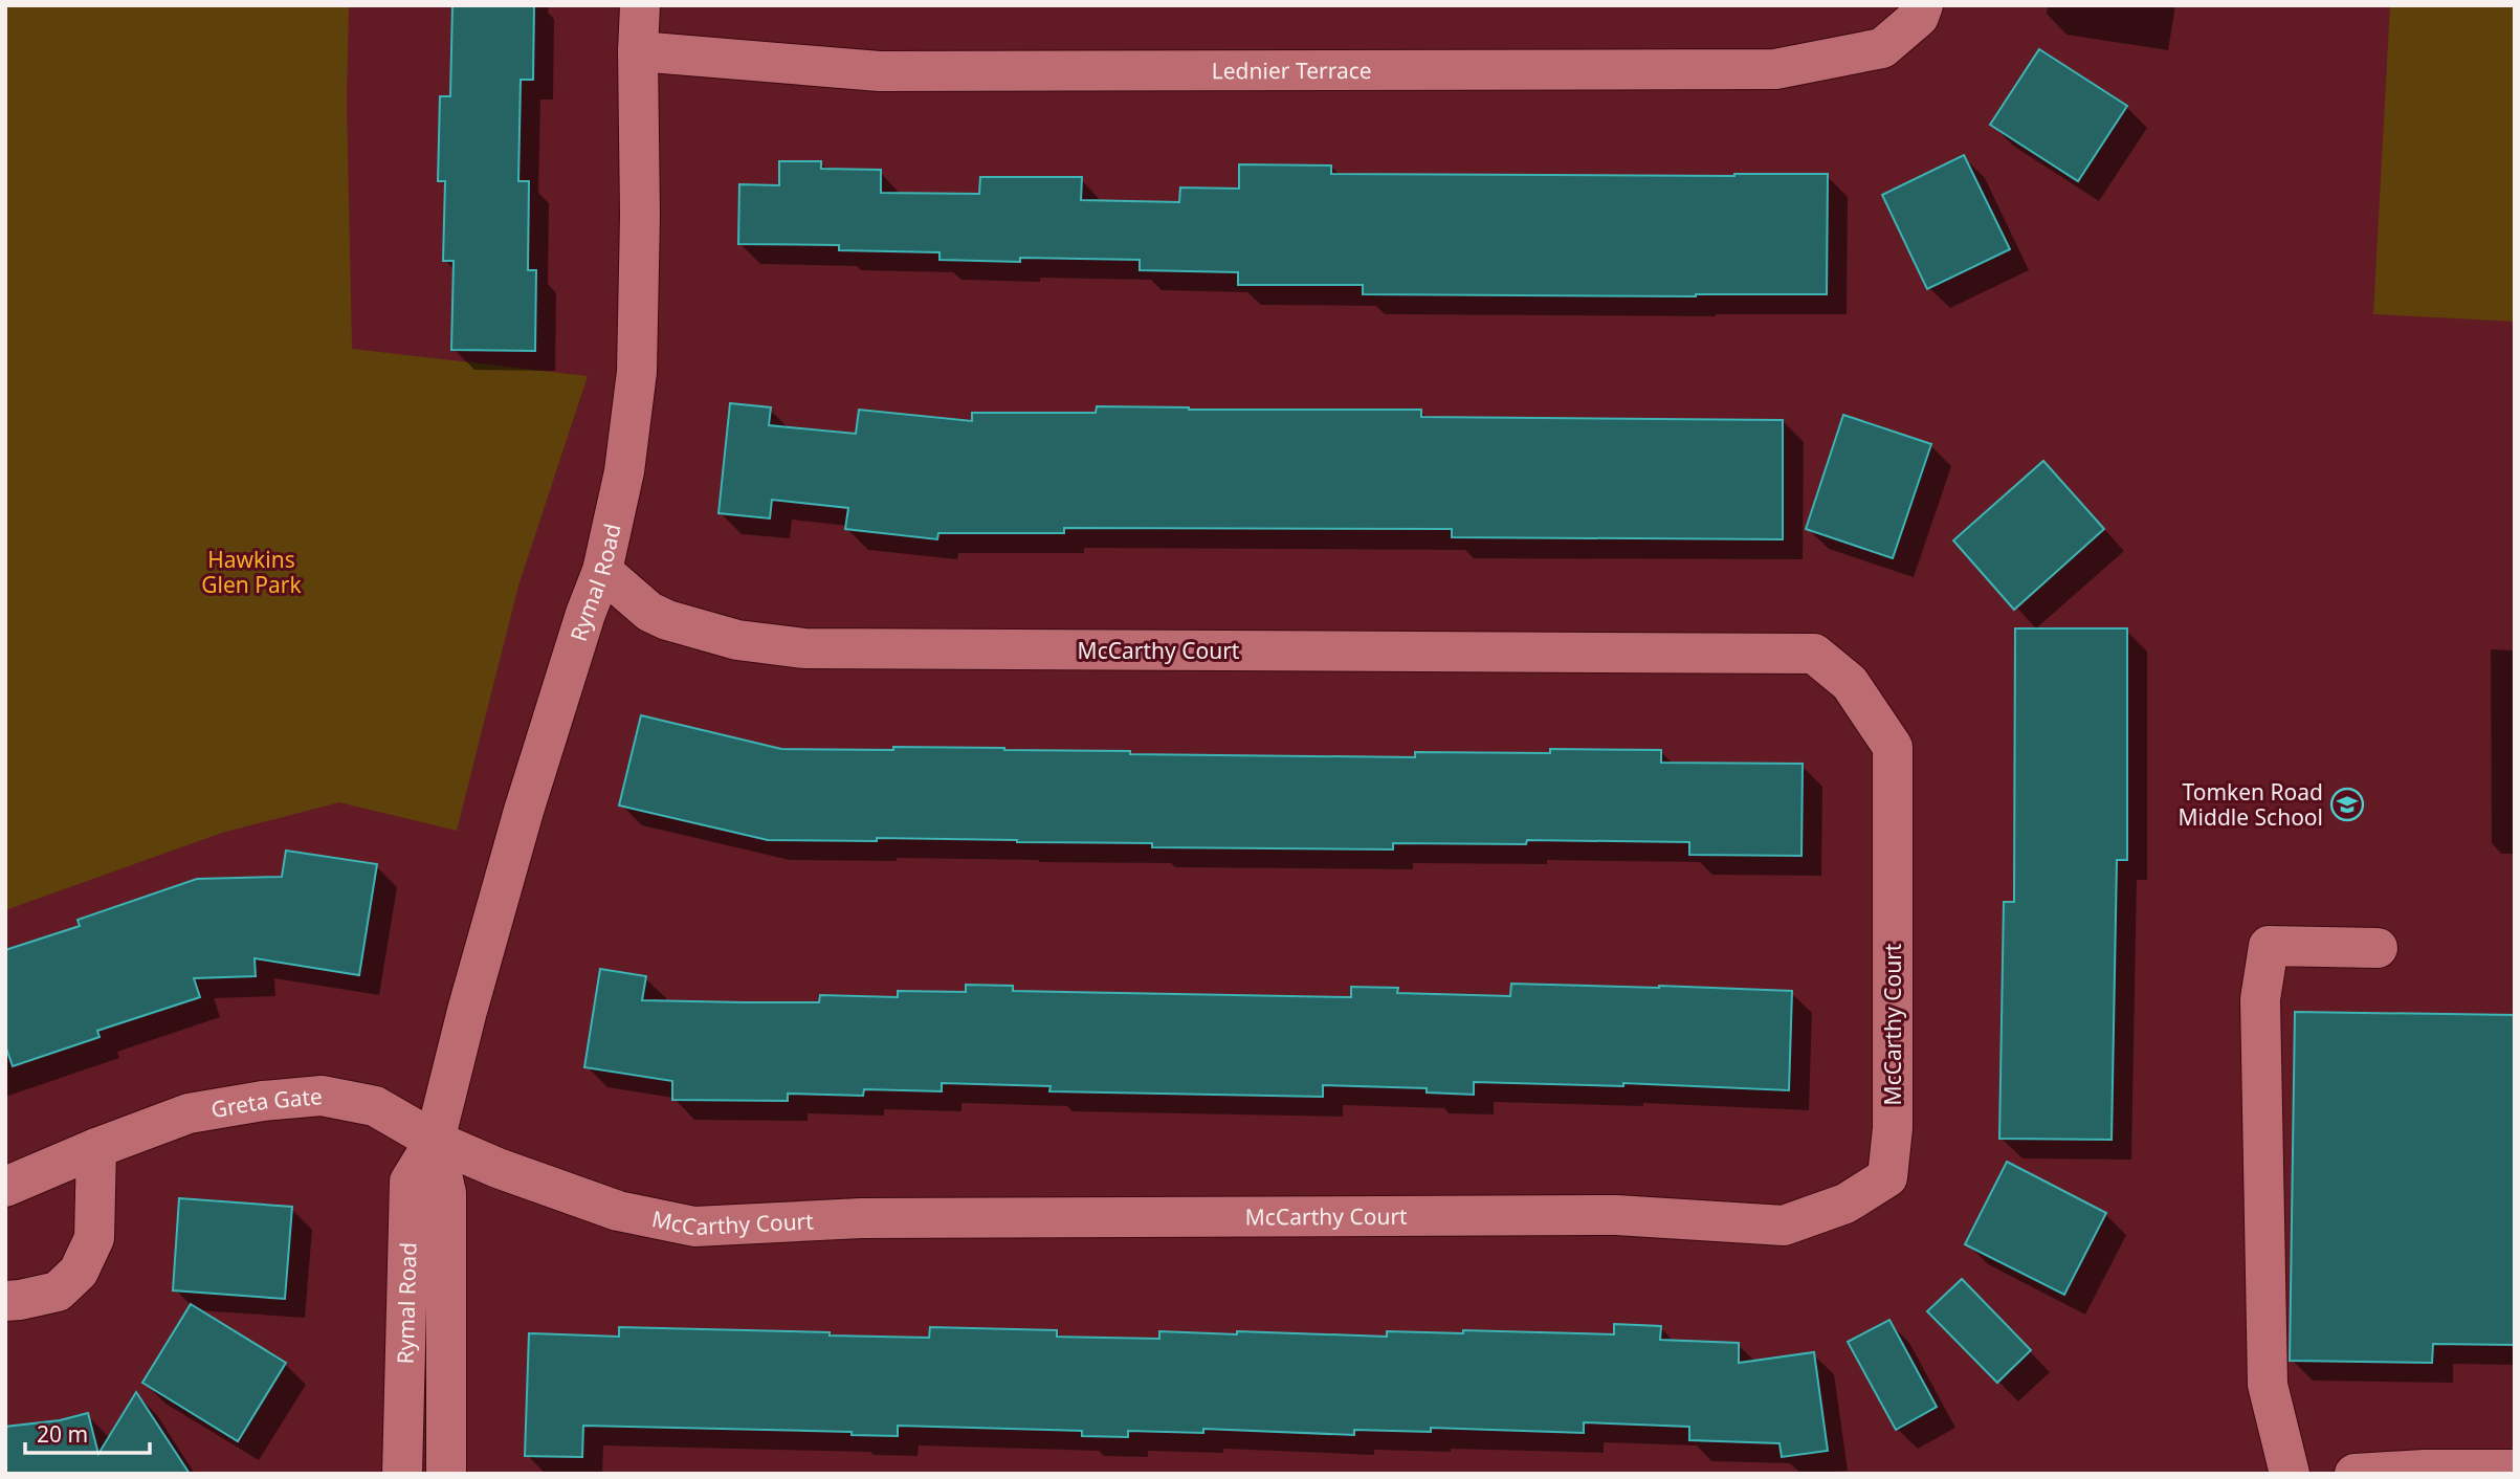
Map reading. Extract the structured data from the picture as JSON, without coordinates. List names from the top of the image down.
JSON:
{
  "streets": {
    "street": [
      "Lednier Terrace",
      "Rymal Road",
      "McCarthy Court",
      "Greta Gate"
    ]
  },
  "crossings": [
    ["Lednier Terrace", "Rymal Road"],
    ["Rymal Road", "McCarthy Court"],
    ["Rymal Road", "Greta Gate"],
    ["McCarthy Court", "Greta Gate"]
  ],
  "parks": ["Hawkins Glen Park"],
  "places": {
    "school or university": ["Tomken Road Middle School"]
  },
  "scale_bar": "20 m"
}
